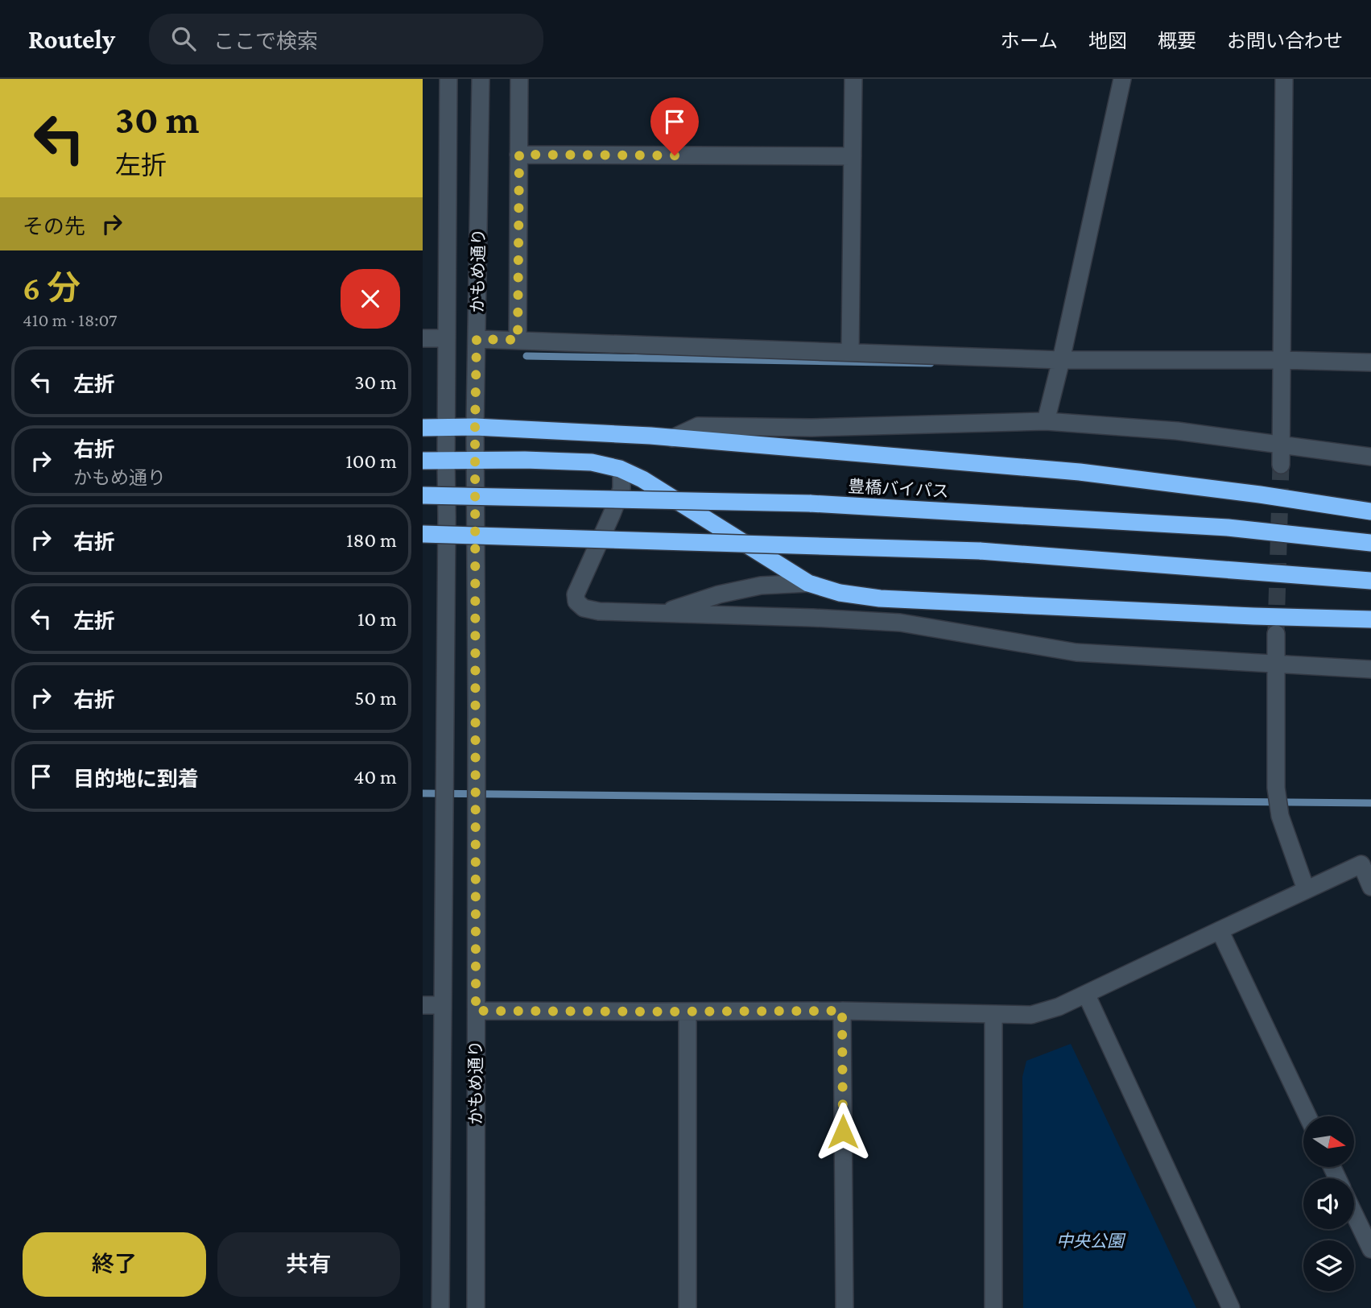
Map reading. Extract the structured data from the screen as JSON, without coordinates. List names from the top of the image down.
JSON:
{
  "streets": {
    "highway": ["豊橋バイパス"],
    "street": ["かもめ通り"]
  },
  "parks": ["中央公園"],
  "north": "right",
  "page": {
    "header": "Routely",
    "search": "ここで検索",
    "nav": [
      "ホーム",
      "地図",
      "概要",
      "お問い合わせ"
    ],
    "turn": ["30 m", "左折"],
    "then": "その先",
    "heading": ["6 分", "410 m · 18:07"],
    "list": [
      {
        "name": "左折",
        "value": "30 m"
      },
      {
        "name": "右折",
        "note": "かもめ通り",
        "value": "100 m"
      },
      {
        "name": "右折",
        "value": "180 m"
      },
      {
        "name": "左折",
        "value": "10 m"
      },
      {
        "name": "右折",
        "value": "50 m"
      },
      {
        "name": "目的地に到着",
        "value": "40 m"
      }
    ],
    "buttons": ["終了", "共有"]
  }
}
